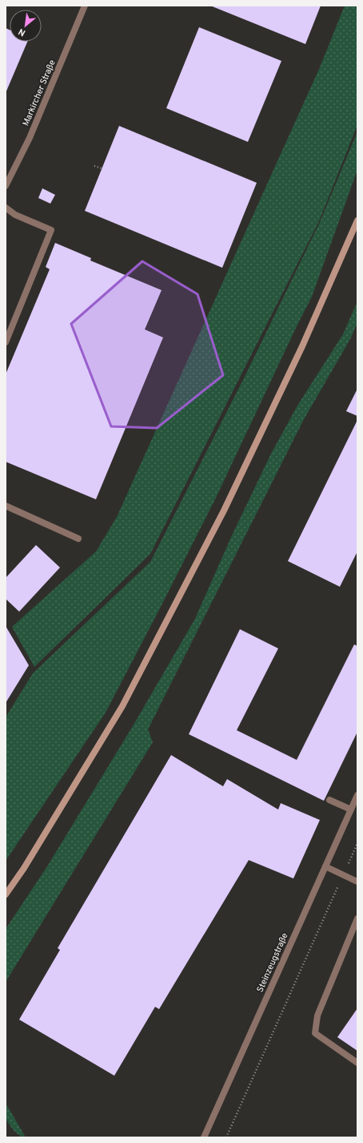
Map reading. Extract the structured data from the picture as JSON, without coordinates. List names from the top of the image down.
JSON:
{
  "streets": {
    "street": ["Markircher Straße", "Steinzeugstraße"]
  },
  "north": "bottom left"
}
